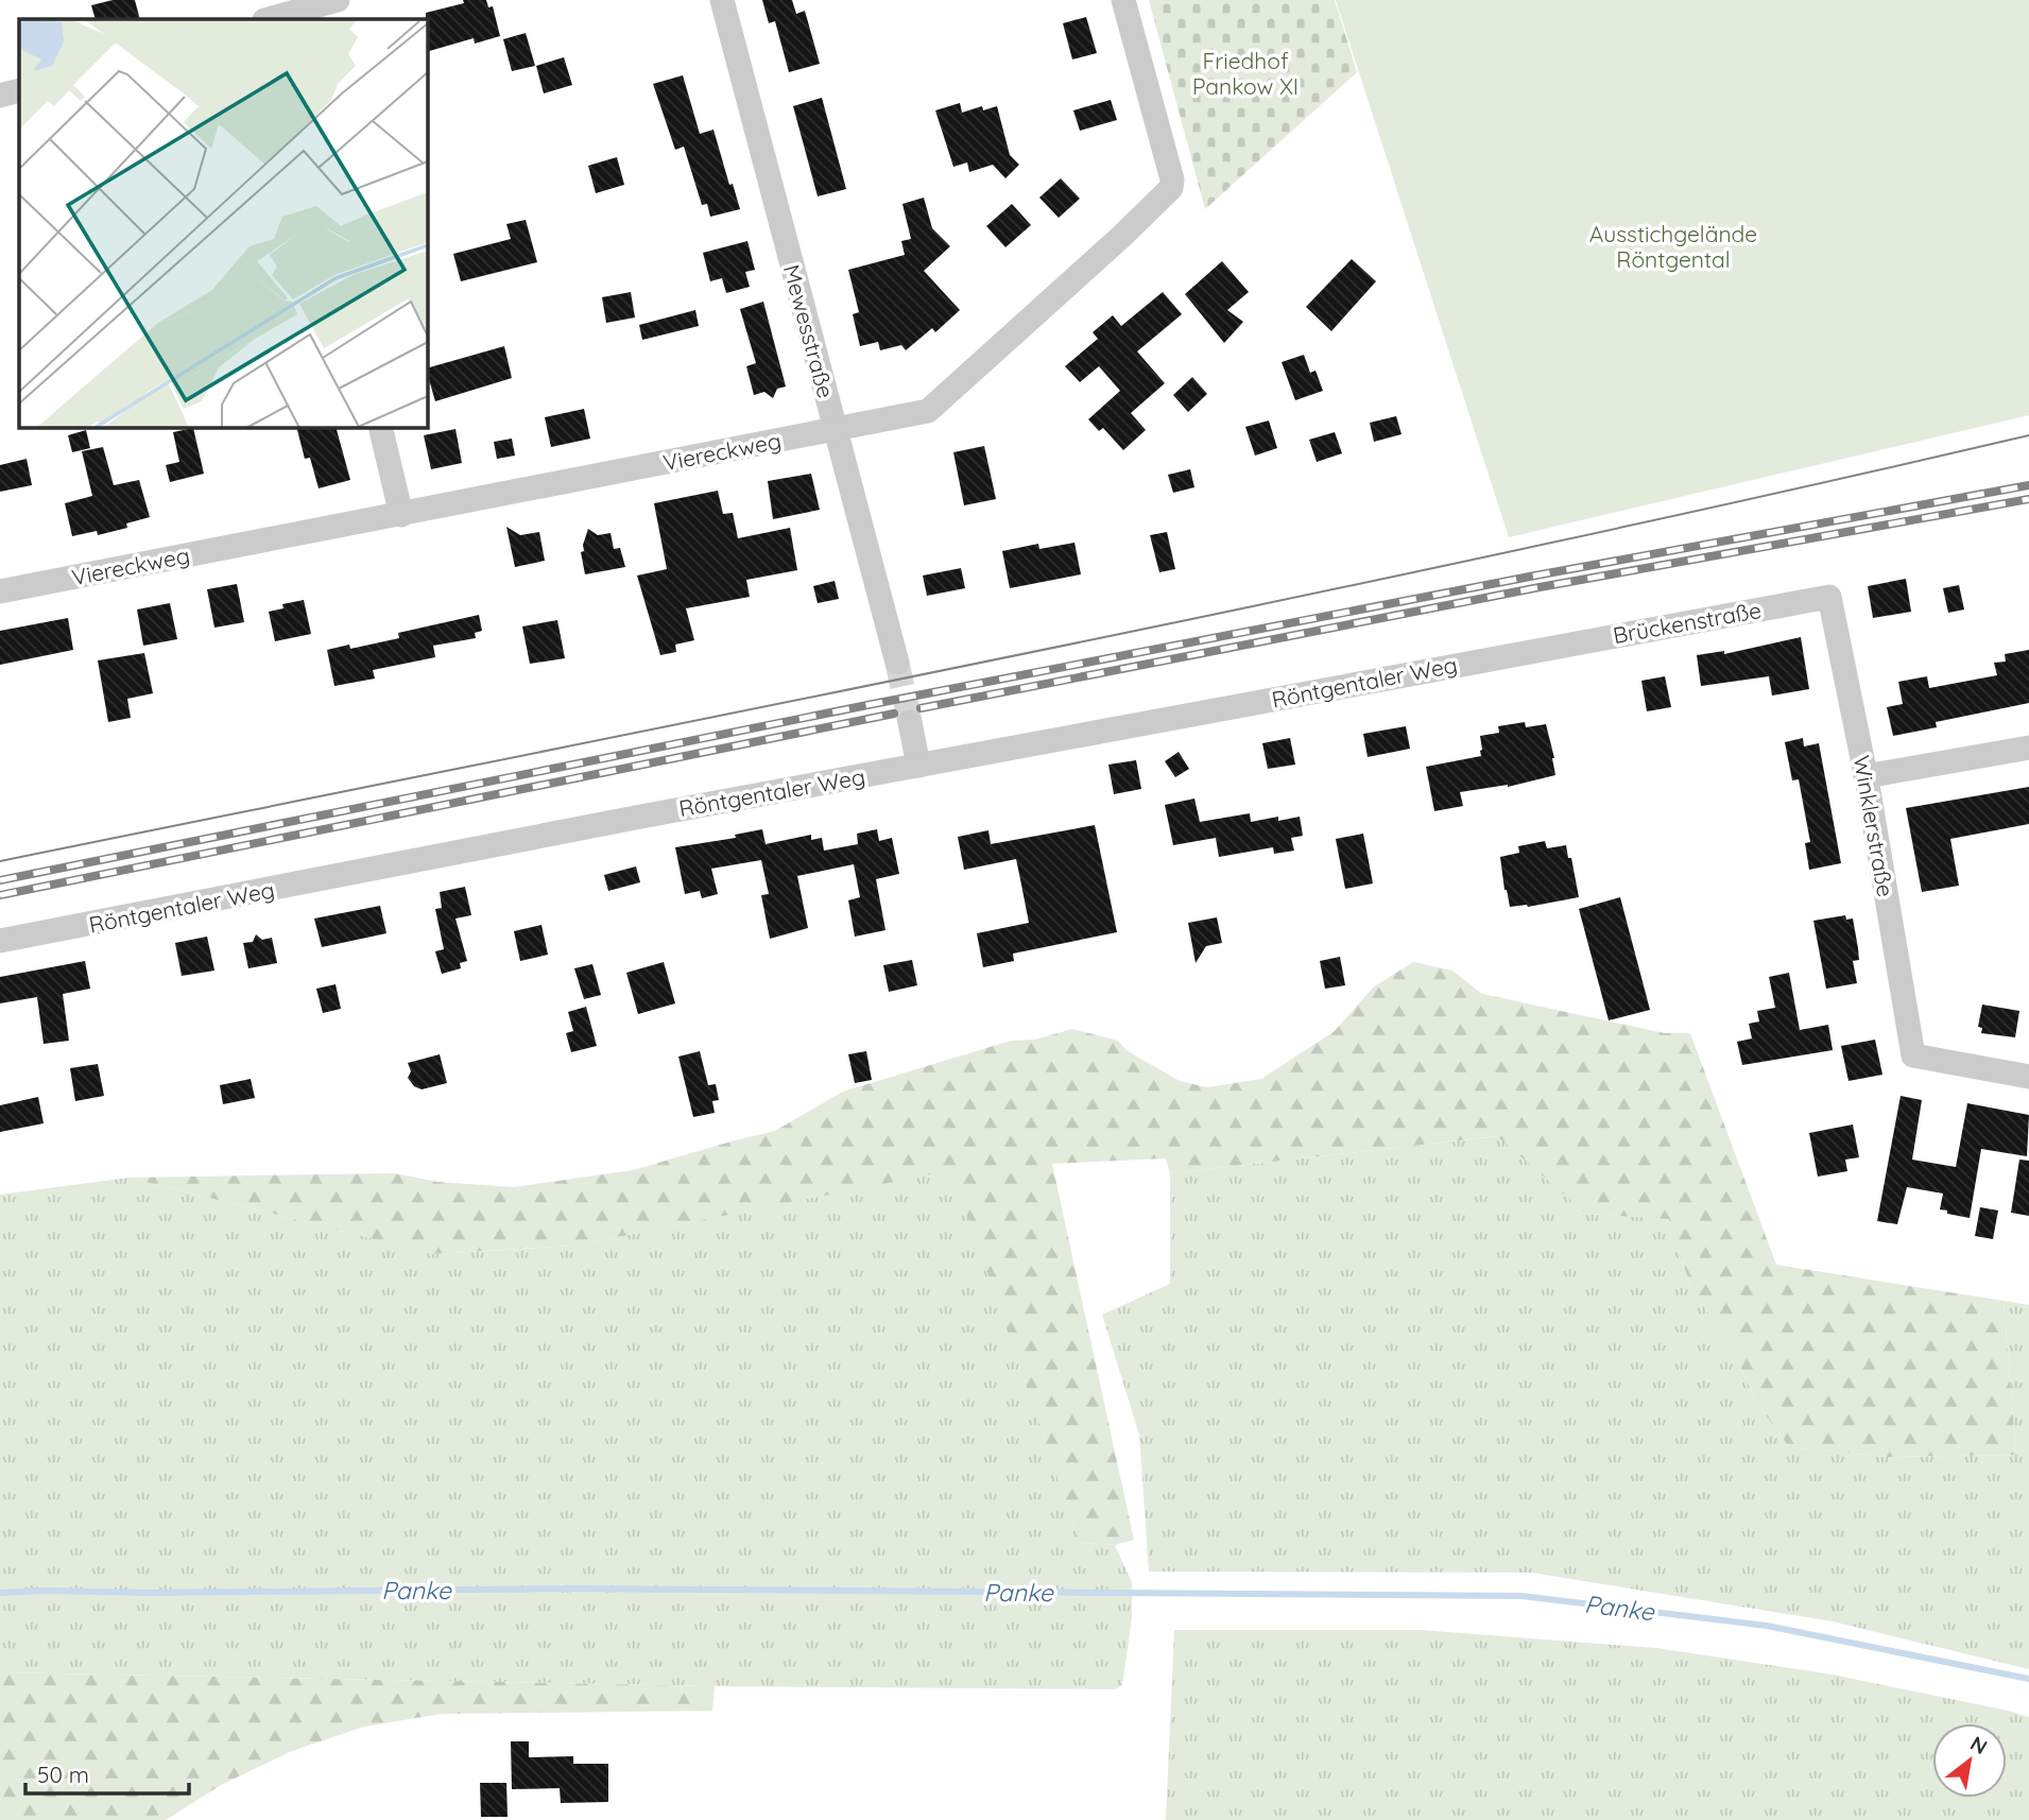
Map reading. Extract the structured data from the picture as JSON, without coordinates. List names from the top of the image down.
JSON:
{
  "streets": {
    "street": [
      "Mewesstraße",
      "Viereckweg",
      "Brückenstraße",
      "Röntgentaler Weg",
      "Winklerstraße"
    ]
  },
  "crossings": [
    ["Mewesstraße", "Viereckweg"],
    ["Brückenstraße", "Röntgentaler Weg"],
    ["Brückenstraße", "Winklerstraße"]
  ],
  "water": ["Panke"],
  "parks": ["Friedhof Pankow XI", "Ausstichgelände Röntgental"],
  "scale_bar": "50 m",
  "north": "top right"
}
